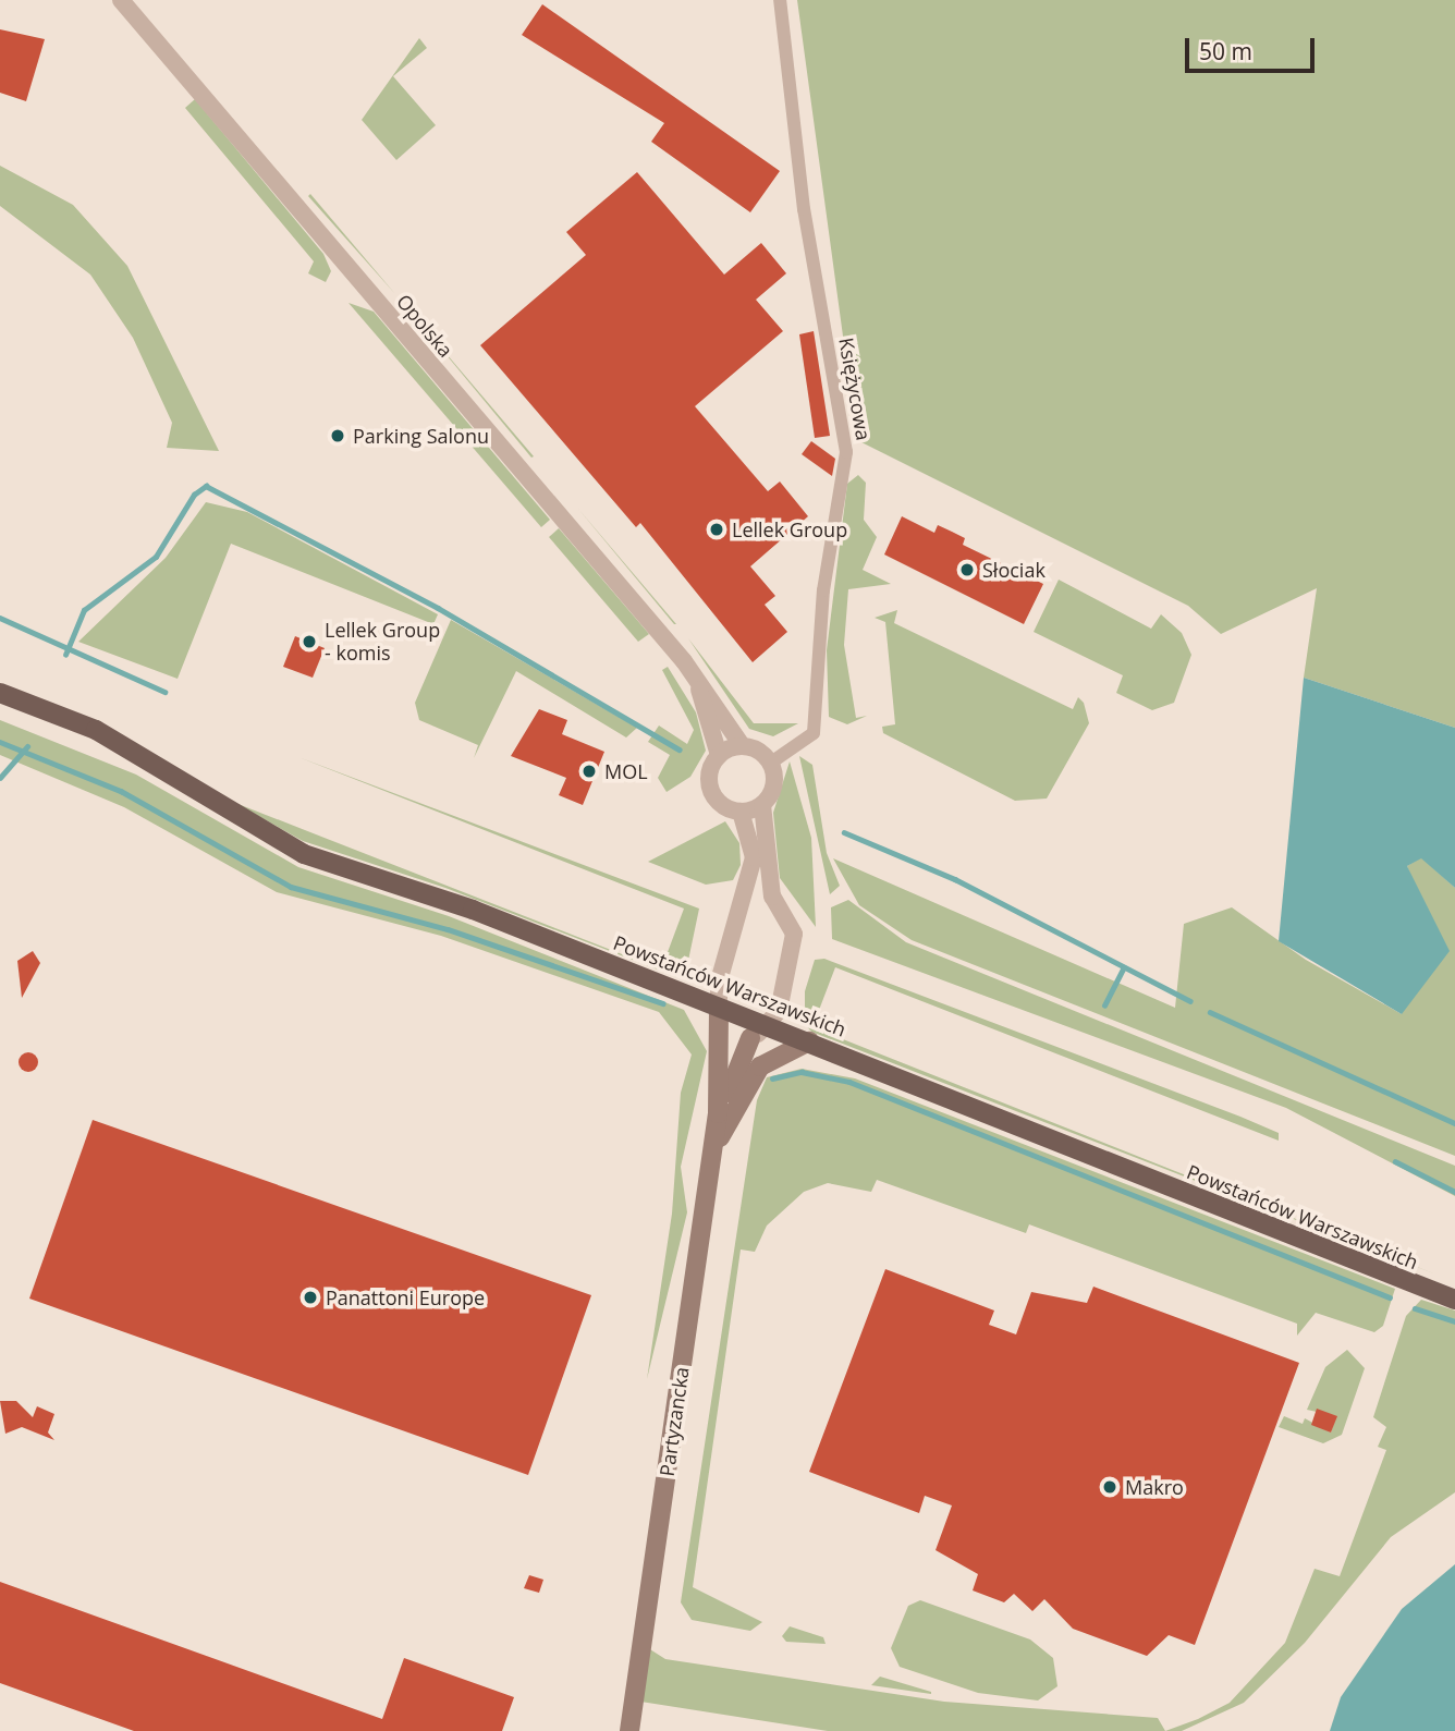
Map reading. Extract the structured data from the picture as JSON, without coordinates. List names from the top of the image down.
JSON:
{
  "streets": {
    "main road": ["Powstańców Warszawskich", "Partyzancka"],
    "street": ["Opolska", "Księżycowa"]
  },
  "crossings": [
    ["Opolska", "Księżycowa"],
    ["Powstańców Warszawskich", "Partyzancka"]
  ],
  "places": [
    "Parking Salonu",
    "Lellek Group",
    "Słociak",
    "Lellek Group - komis",
    "MOL",
    "Panattoni Europe",
    "Makro"
  ],
  "scale_bar": "50 m"
}
